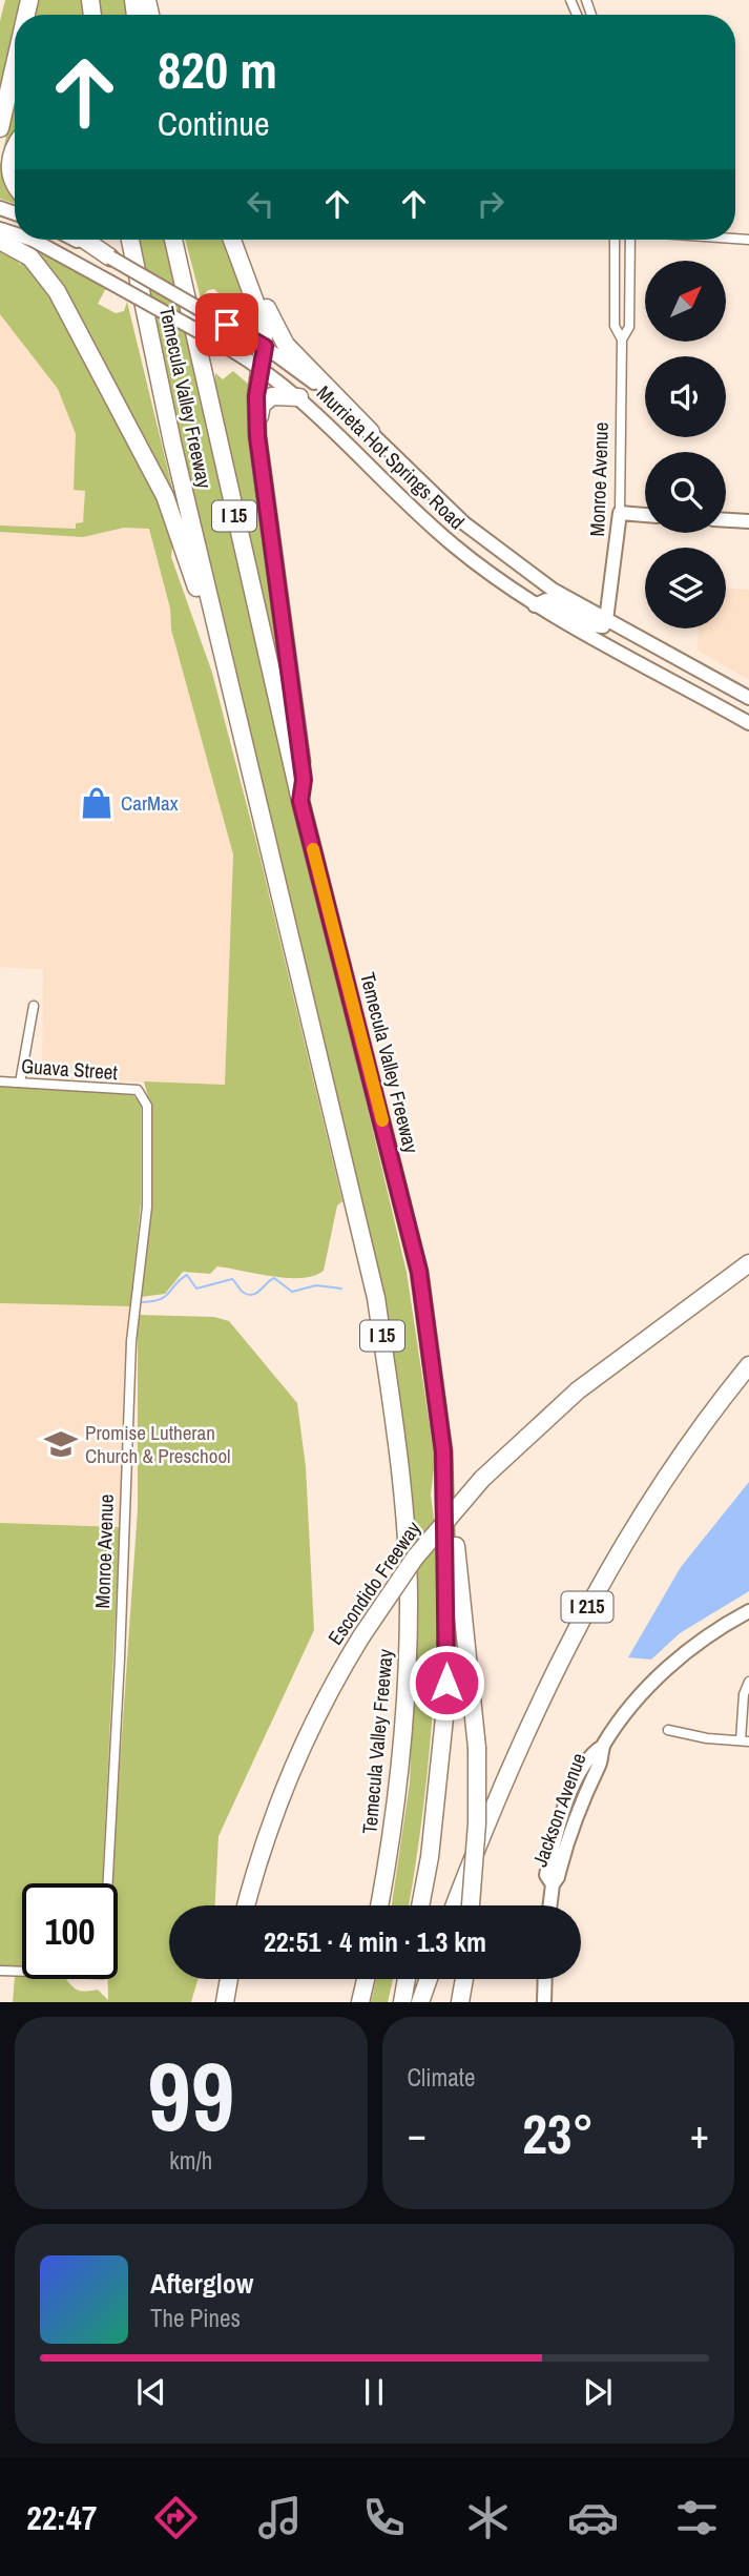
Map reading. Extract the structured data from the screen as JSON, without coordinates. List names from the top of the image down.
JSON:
{
  "streets": {
    "highway": [
      "Temecula Valley Freeway",
      "I 15",
      "Escondido Freeway",
      "I 215"
    ],
    "main road": ["Murrieta Hot Springs Road", "Monroe Avenue", "Jackson Avenue"],
    "street": ["Guava Street"]
  },
  "crossings": [
    ["Murrieta Hot Springs Road", "Monroe Avenue"],
    ["Monroe Avenue", "Guava Street"]
  ],
  "places": {
    "shop": ["CarMax"],
    "school or university": ["Promise Lutheran Church & Preschool"]
  },
  "north": "top right",
  "page": {
    "turn": ["820 m", "Continue"],
    "limit": "100",
    "trip": "22:51 · 4 min · 1.3 km",
    "tile": [
      ["99", "km/h"],
      "Climate"
    ],
    "heat": ["−", "23°", "+"],
    "song": ["Afterglow", "The Pines"],
    "tabs": "22:47"
  }
}
